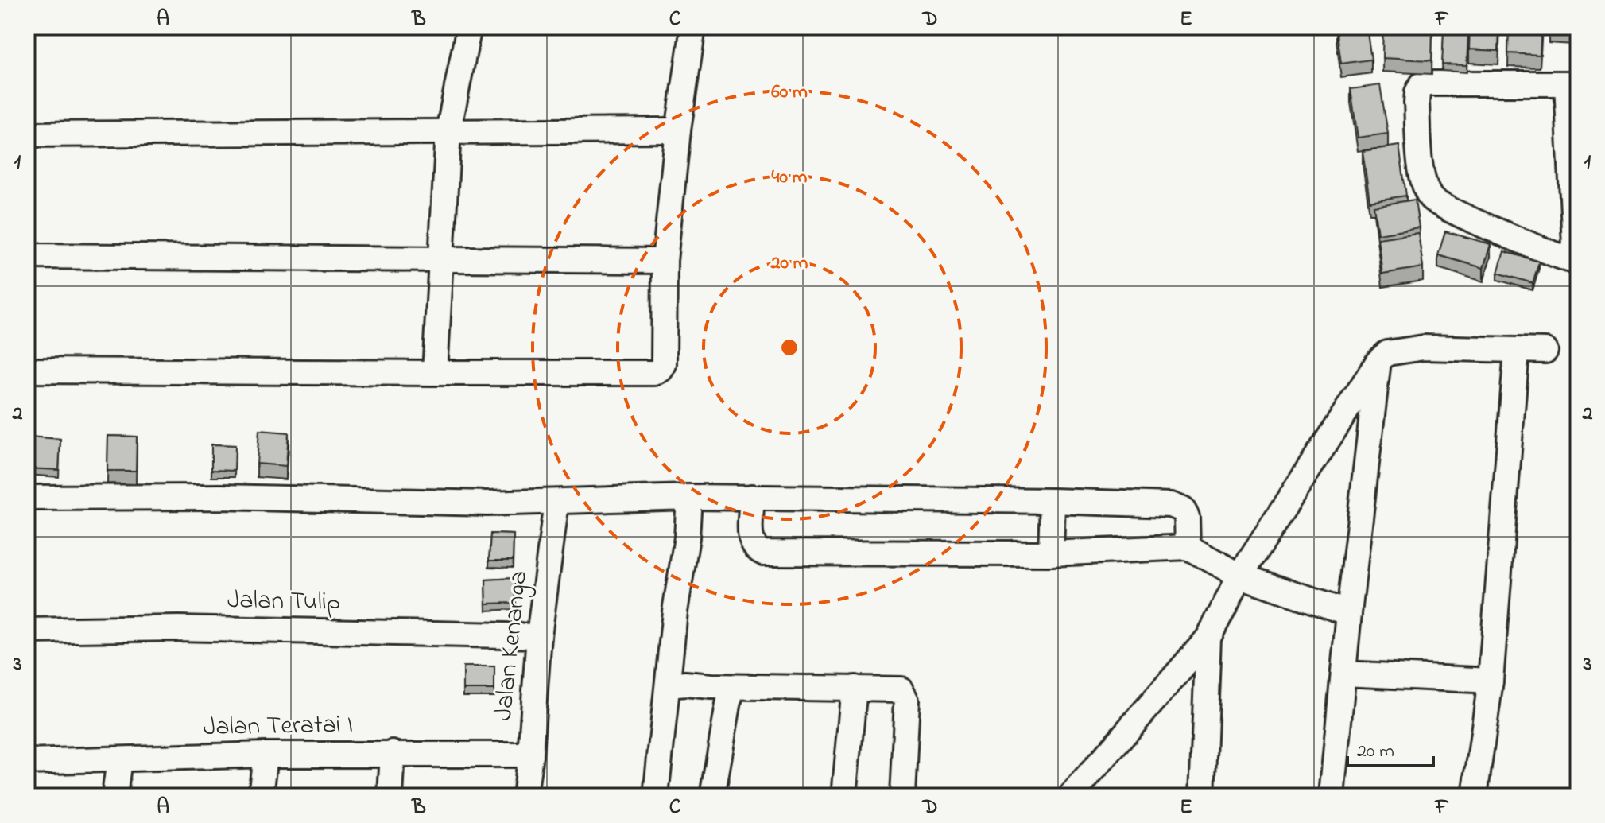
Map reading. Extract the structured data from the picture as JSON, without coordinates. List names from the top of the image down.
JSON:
{
  "streets": {
    "street": ["Jalan Tulip", "Jalan Kenanga", "Jalan Teratai I"]
  },
  "crossings": [
    ["Jalan Tulip", "Jalan Kenanga"],
    ["Jalan Kenanga", "Jalan Teratai I"]
  ],
  "scale_bar": "20 m",
  "grid": {
    "columns": [
      "A",
      "B",
      "C",
      "D",
      "E",
      "F"
    ],
    "rows": ["1", "2", "3"]
  },
  "rings": ["60 m", "40 m", "20 m"]
}
